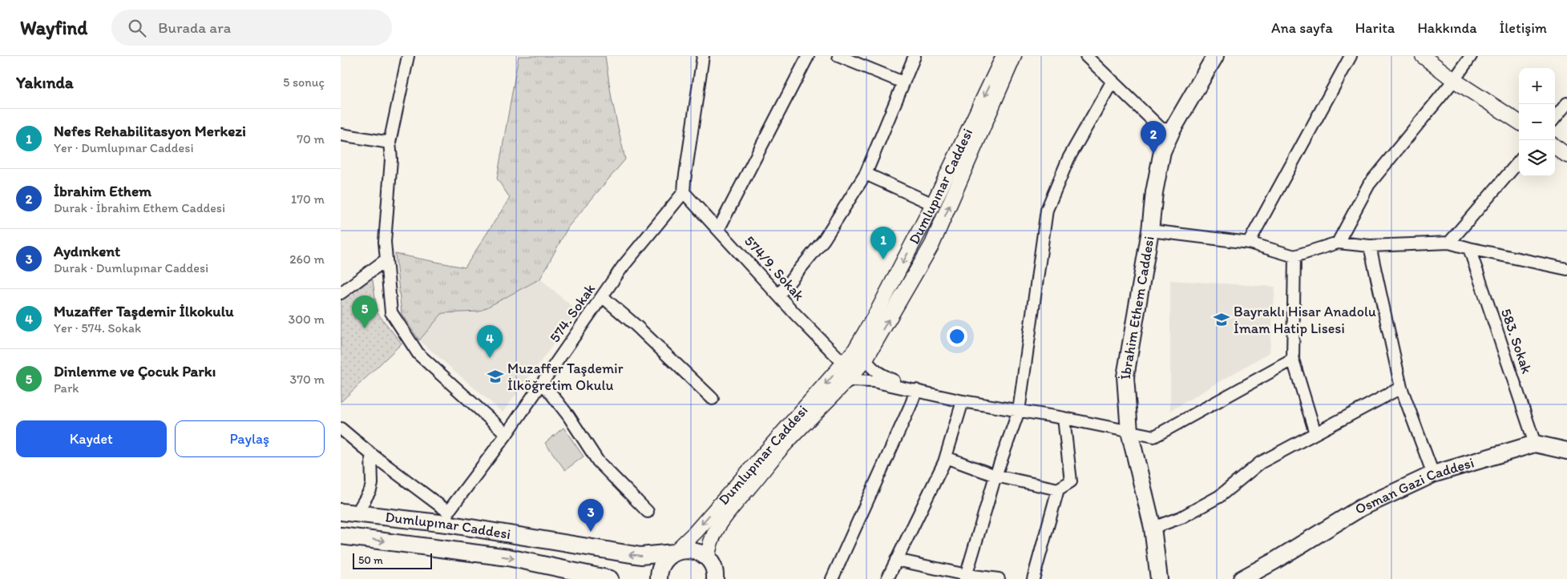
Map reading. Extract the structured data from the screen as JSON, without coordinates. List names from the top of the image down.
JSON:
{
  "streets": {
    "main road": ["Dumlupınar Caddesi", "İbrahim Ethem Caddesi", "Osman Gazi Caddesi"],
    "street": ["574/9. Sokak", "574. Sokak", "583. Sokak"]
  },
  "crossings": [
    ["Dumlupınar Caddesi", "574/9. Sokak"],
    ["Dumlupınar Caddesi", "574. Sokak"],
    ["574/9. Sokak", "574. Sokak"],
    ["583. Sokak", "Osman Gazi Caddesi"]
  ],
  "places": {
    "school or university": ["Bayraklı Hisar Anadolu İmam Hatip Lisesi", "Muzaffer Taşdemir İlköğretim Okulu"]
  },
  "scale_bar": "50 m",
  "page": {
    "header": "Wayfind",
    "search": "Burada ara",
    "nav": [
      "Ana sayfa",
      "Harita",
      "Hakkında",
      "İletişim"
    ],
    "heading": ["Yakında", "5 sonuç"],
    "map_buttons": ["+", "−"],
    "list": [
      {
        "mark": "1",
        "name": "Nefes Rehabilitasyon Merkezi",
        "note": "Yer · Dumlupınar Caddesi",
        "value": "70 m"
      },
      {
        "mark": "2",
        "name": "İbrahim Ethem",
        "note": "Durak · İbrahim Ethem Caddesi",
        "value": "170 m"
      },
      {
        "mark": "3",
        "name": "Aydınkent",
        "note": "Durak · Dumlupınar Caddesi",
        "value": "260 m"
      },
      {
        "mark": "4",
        "name": "Muzaffer Taşdemir İlkokulu",
        "note": "Yer · 574. Sokak",
        "value": "300 m"
      },
      {
        "mark": "5",
        "name": "Dinlenme ve Çocuk Parkı",
        "note": "Park",
        "value": "370 m"
      }
    ],
    "pins": [
      "2",
      "1",
      "5",
      "4",
      "3"
    ],
    "buttons": ["Kaydet", "Paylaş"],
    "scale": "50 m"
  }
}
